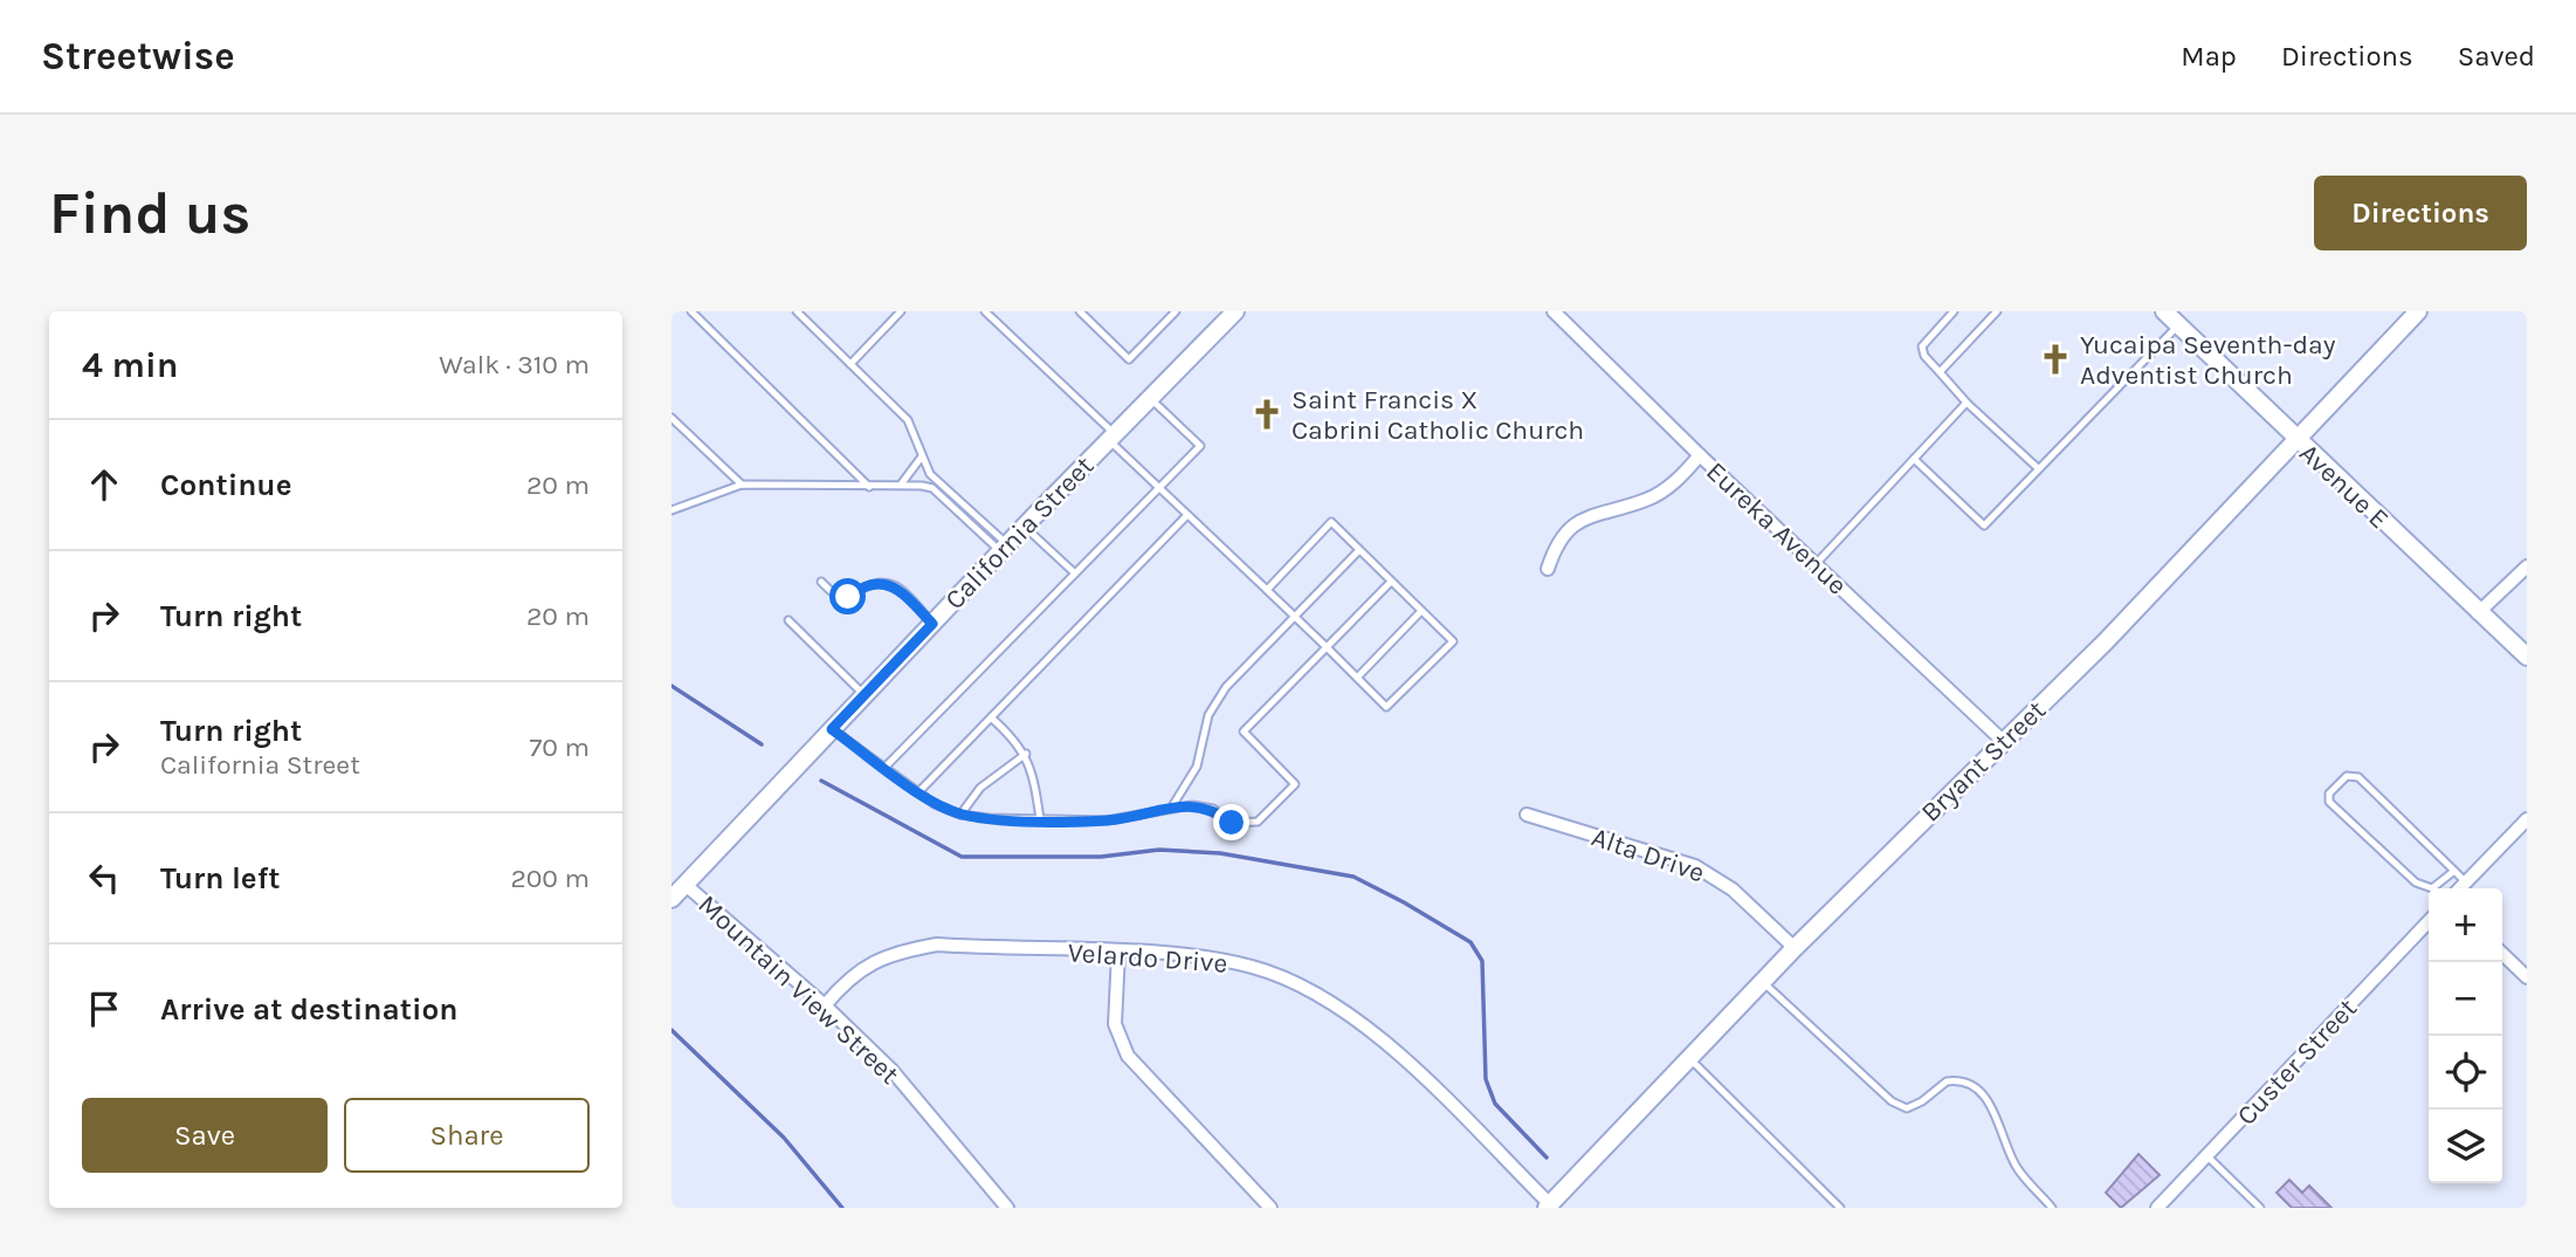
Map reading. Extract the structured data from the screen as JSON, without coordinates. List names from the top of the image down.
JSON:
{
  "streets": {
    "street": [
      "Avenue E",
      "Eureka Avenue",
      "California Street",
      "Bryant Street",
      "Alta Drive",
      "Velardo Drive",
      "Mountain View Street",
      "Custer Street"
    ]
  },
  "crossings": [
    ["Avenue E", "Bryant Street"],
    ["Eureka Avenue", "Bryant Street"],
    ["California Street", "Mountain View Street"],
    ["Bryant Street", "Alta Drive"],
    ["Bryant Street", "Velardo Drive"],
    ["Velardo Drive", "Mountain View Street"]
  ],
  "places": {
    "church": ["Yucaipa Seventh-day Adventist Church", "Saint Francis X Cabrini Catholic Church"]
  },
  "page": {
    "header": "Streetwise",
    "nav": ["Map", "Directions", "Saved"],
    "buttons": [
      "Directions",
      ["Save", "Share"]
    ],
    "title": "Find us",
    "heading": ["4 min", "Walk · 310 m"],
    "list": [
      ["Continue", "20 m"],
      ["Turn right", "20 m"],
      ["Turn right", "California Street", "70 m"],
      ["Turn left", "200 m"],
      "Arrive at destination"
    ],
    "map_buttons": ["+", "−"]
  }
}
